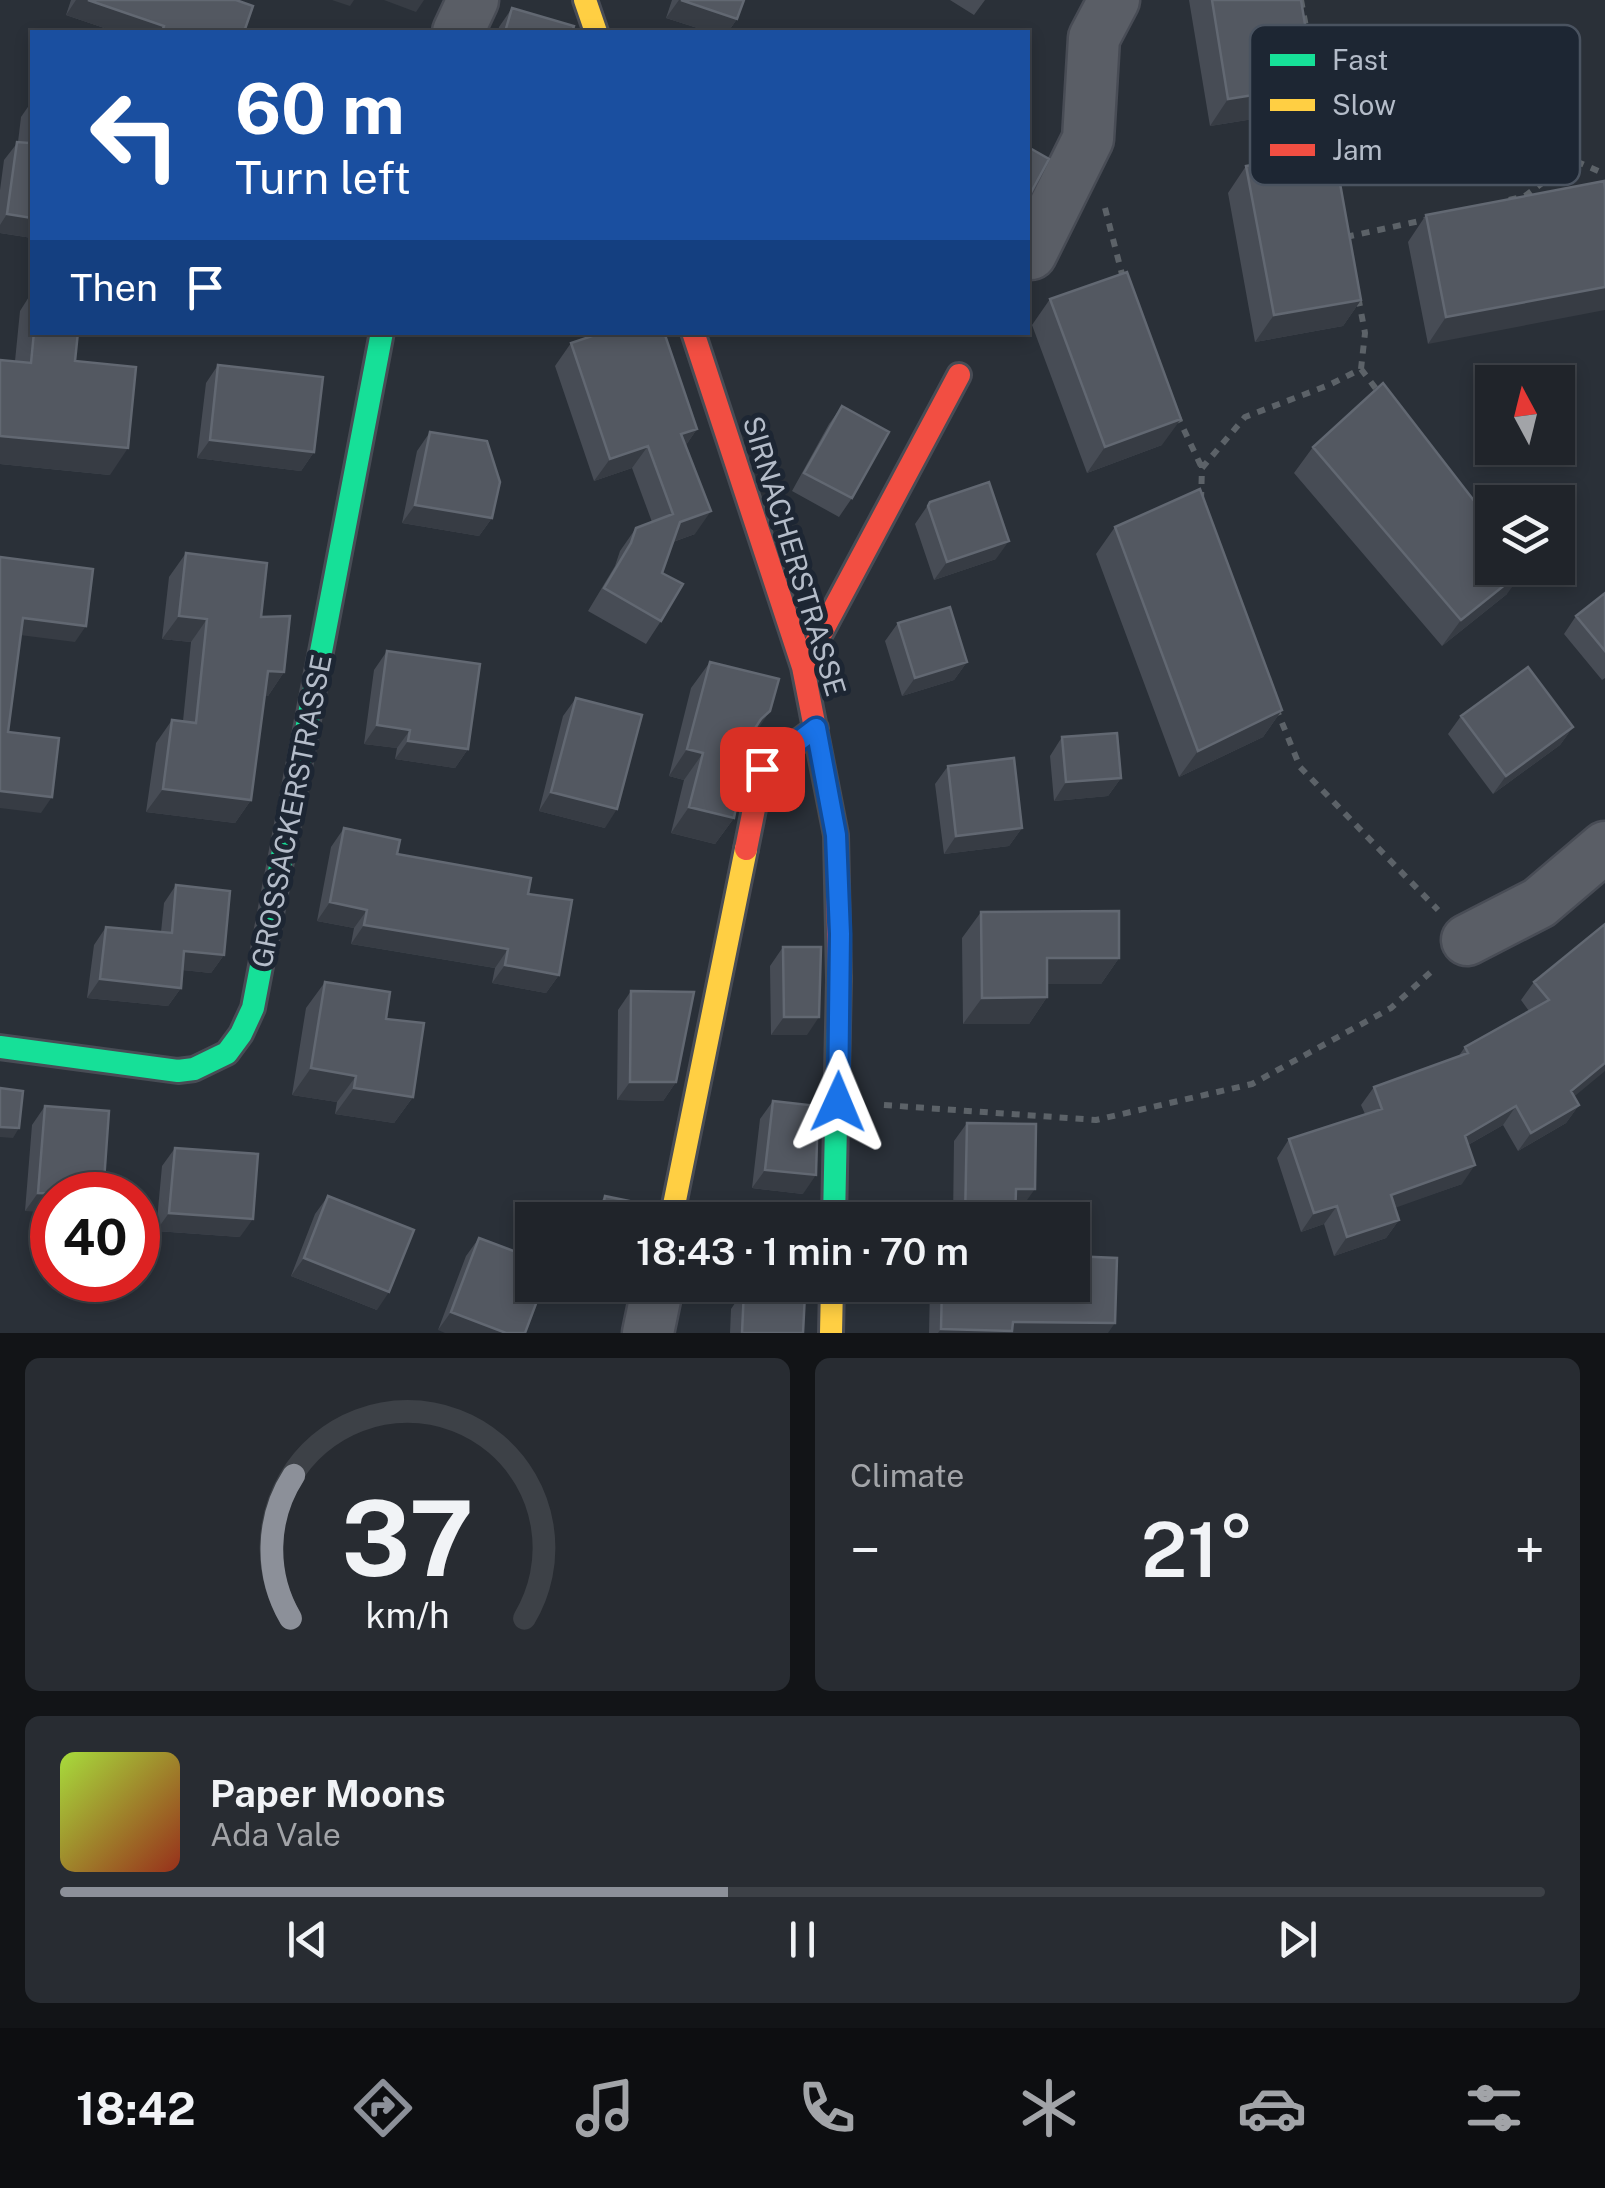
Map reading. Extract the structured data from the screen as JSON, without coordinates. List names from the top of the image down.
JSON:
{
  "streets": {
    "street": ["SIRNACHERSTRASSE", "GROSSACKERSTRASSE"]
  },
  "legend": ["Fast", "Slow", "Jam"],
  "north": "top",
  "page": {
    "turn": ["60 m", "Turn left"],
    "then": "Then",
    "limit": "40",
    "trip": "18:43 · 1 min · 70 m",
    "tile": "Climate",
    "heat": ["−", "21°", "+"],
    "song": ["Paper Moons", "Ada Vale"],
    "tabs": "18:42",
    "gauge": ["37", "km/h"]
  }
}
